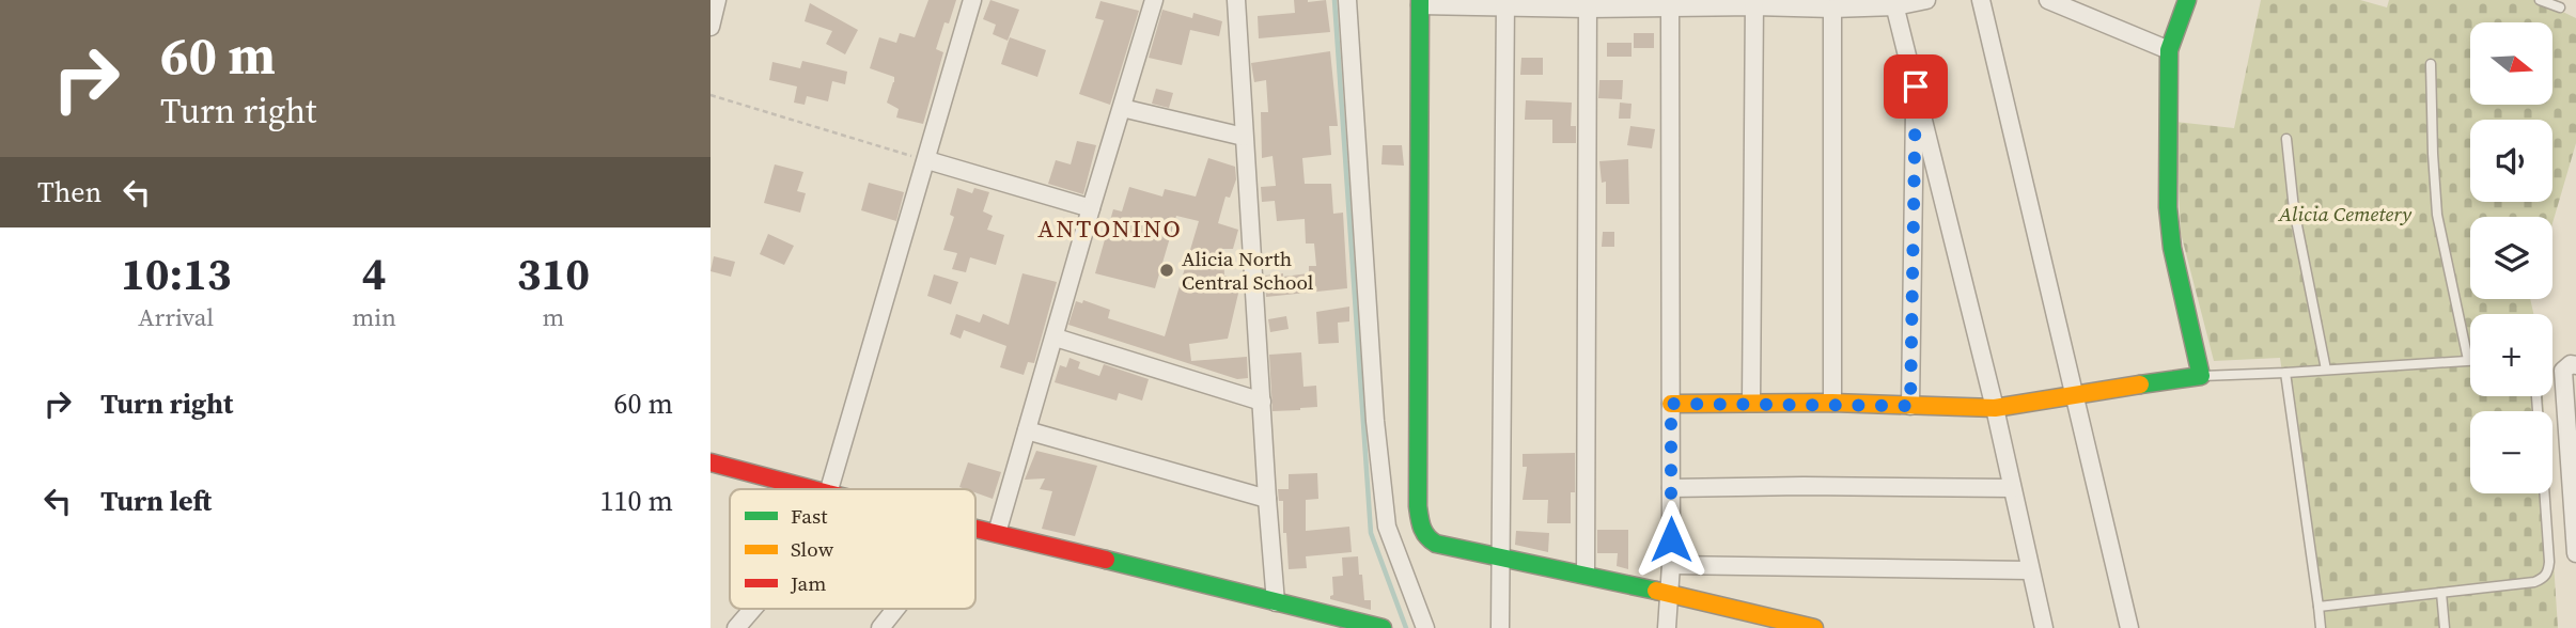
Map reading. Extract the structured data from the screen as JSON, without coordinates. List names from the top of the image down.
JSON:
{
  "districts": ["ANTONINO"],
  "parks": ["Alicia Cemetery"],
  "places": ["Alicia North Central School"],
  "legend": ["Fast", "Slow", "Jam"],
  "north": "right",
  "page": {
    "turn": ["60 m", "Turn right"],
    "map_buttons": ["+", "−"],
    "then": "Then",
    "eta": [
      "10:13",
      "Arrival",
      "4",
      "min",
      "310",
      "m"
    ],
    "list": [
      {
        "name": "Turn right",
        "value": "60 m"
      },
      {
        "name": "Turn left",
        "value": "110 m"
      }
    ]
  }
}
